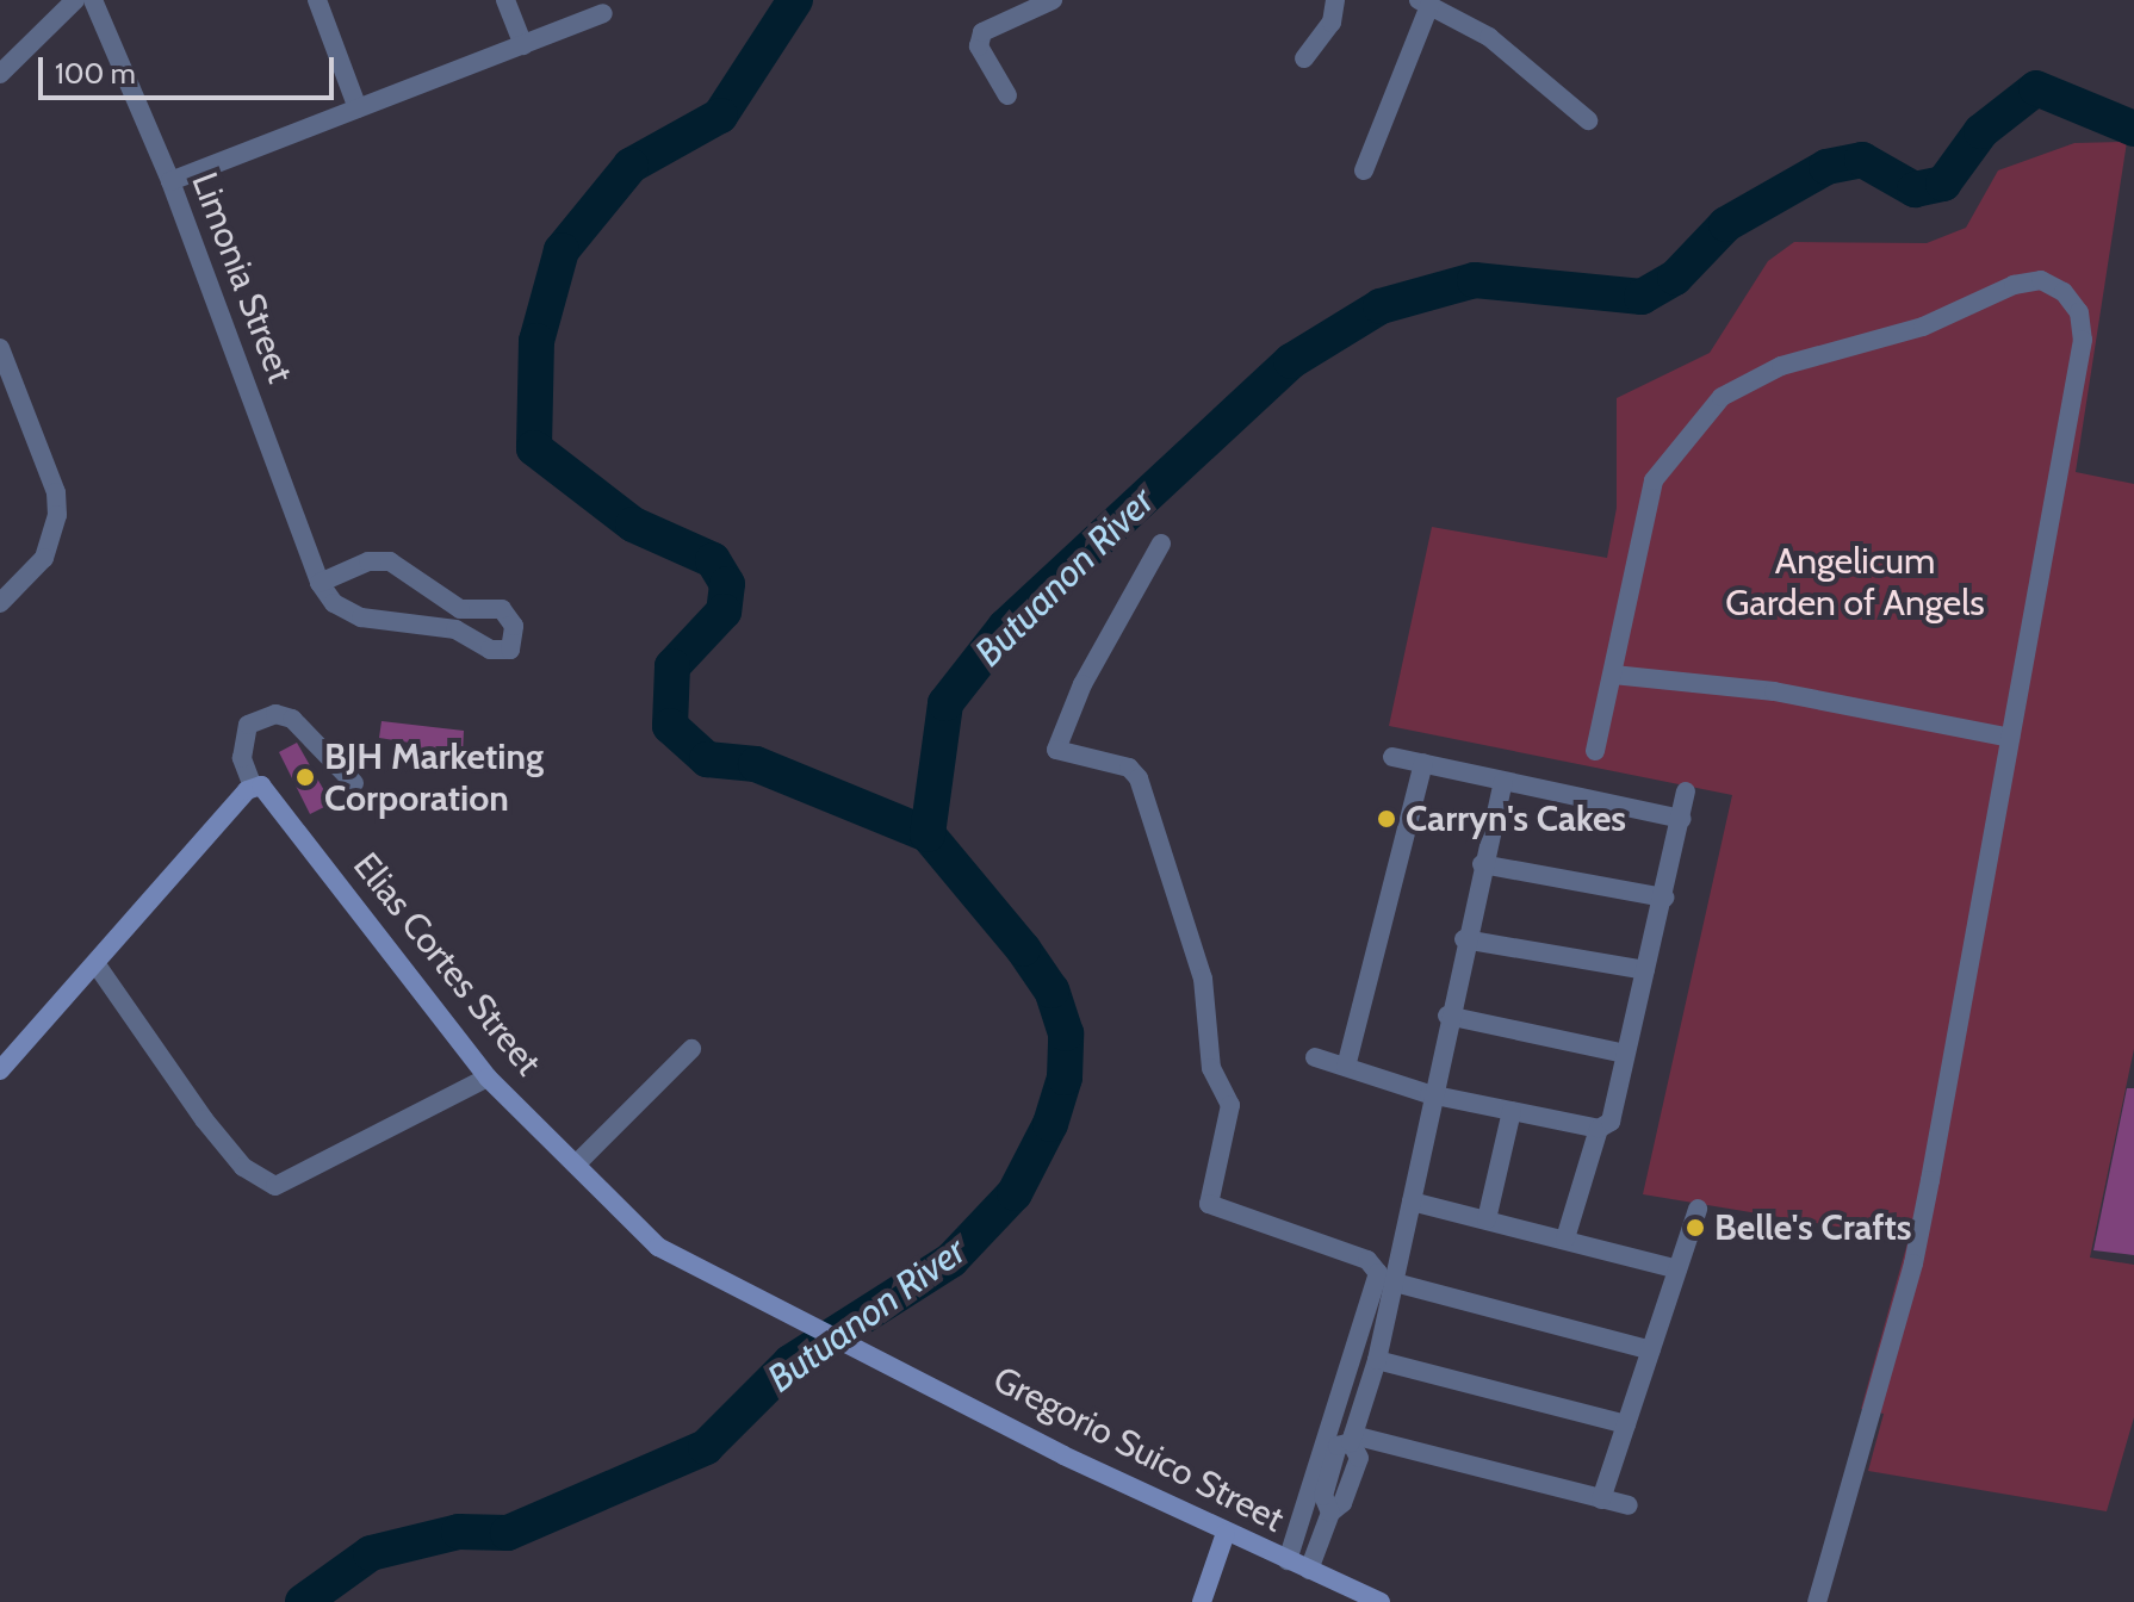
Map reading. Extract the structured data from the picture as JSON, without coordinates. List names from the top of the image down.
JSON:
{
  "streets": {
    "street": ["Limonia Street", "Elias Cortes Street", "Gregorio Suico Street"]
  },
  "crossings": [
    ["Elias Cortes Street", "Gregorio Suico Street"]
  ],
  "water": ["Butuanon River"],
  "parks": ["Angelicum Garden of Angels"],
  "places": ["BJH Marketing Corporation", "Carryn's Cakes", "Belle's Crafts"],
  "scale_bar": "100 m"
}
